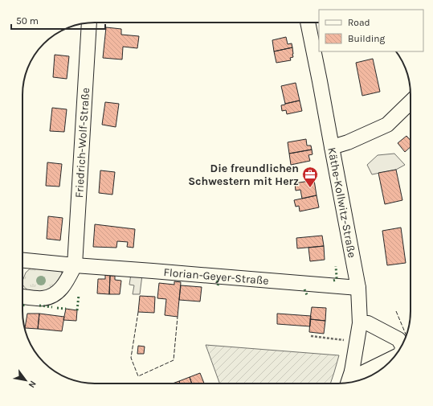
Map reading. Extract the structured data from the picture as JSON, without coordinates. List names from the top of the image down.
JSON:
{
  "streets": {
    "street": ["Friedrich-Wolf-Straße", "Käthe-Kollwitz-Straße", "Florian-Geyer-Straße"]
  },
  "crossings": [
    ["Friedrich-Wolf-Straße", "Florian-Geyer-Straße"],
    ["Käthe-Kollwitz-Straße", "Florian-Geyer-Straße"]
  ],
  "places": {
    "office": ["Die freundlichen Schwestern mit Herz"]
  },
  "legend": ["Road", "Building"],
  "scale_bar": "50 m",
  "north": "bottom right"
}
